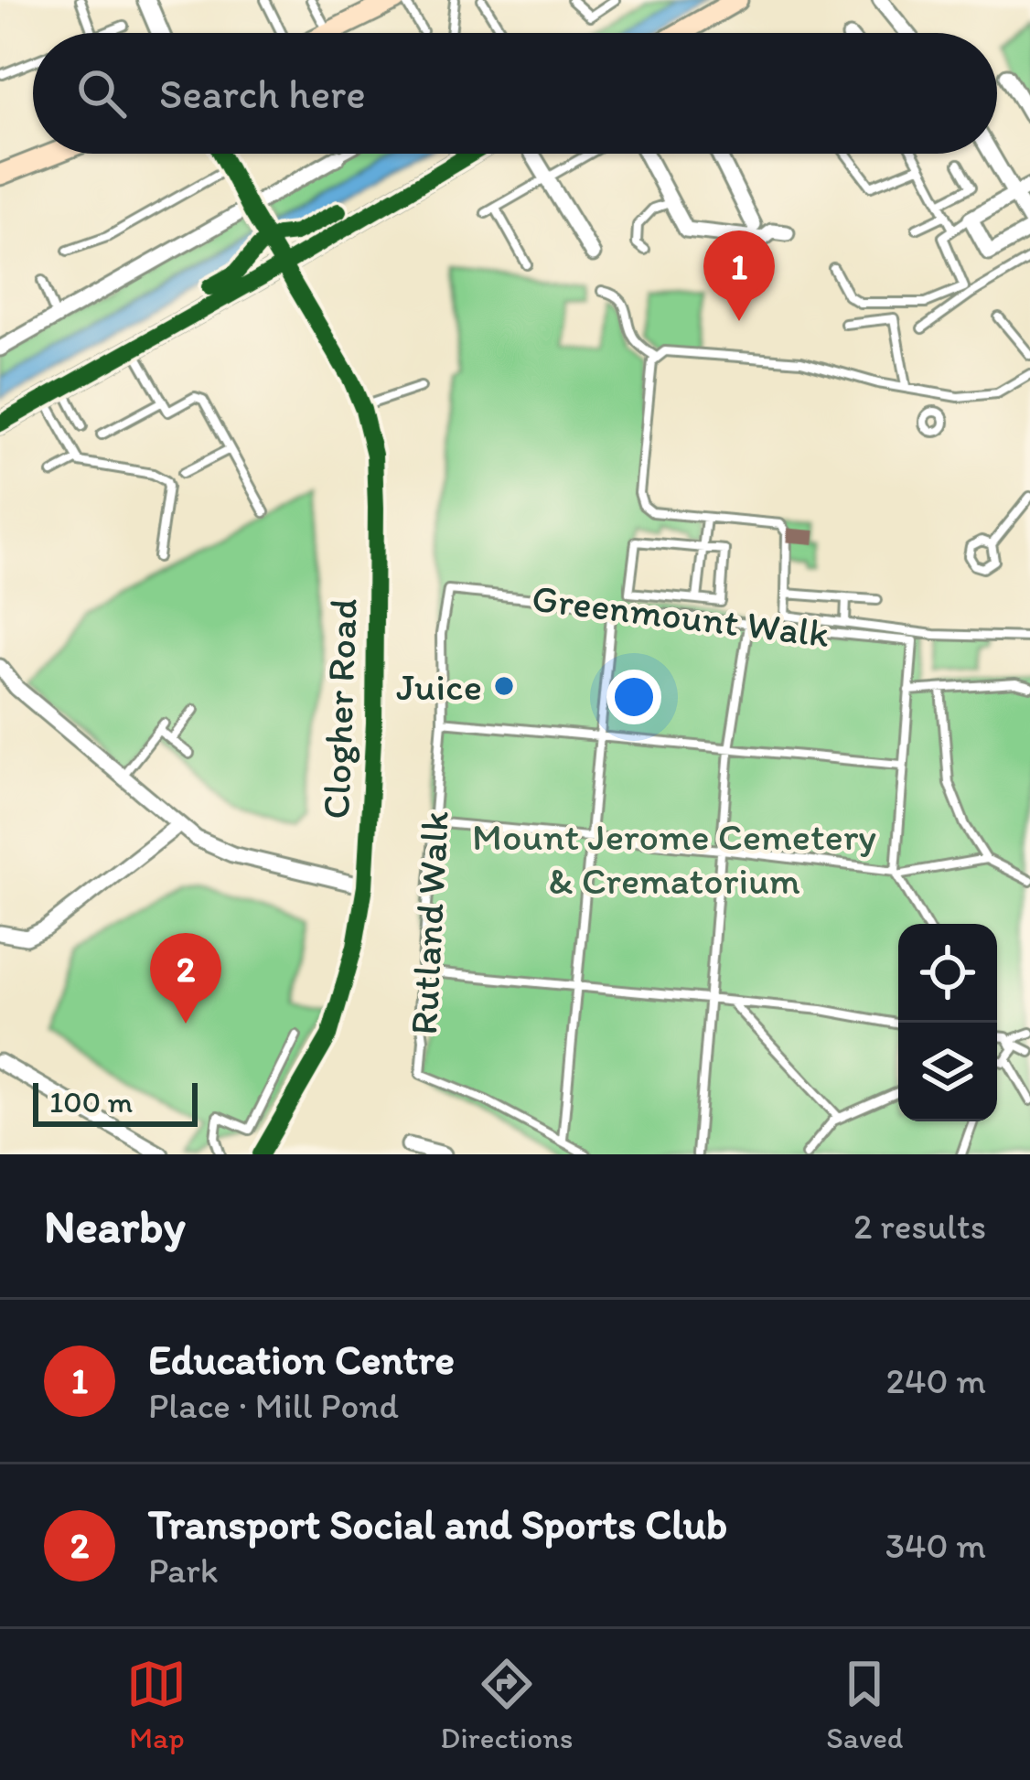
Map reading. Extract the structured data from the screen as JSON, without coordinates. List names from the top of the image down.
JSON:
{
  "streets": {
    "street": ["Clogher Road"],
    "lane": ["Greenmount Walk", "Rutland Walk"]
  },
  "crossings": [
    ["Greenmount Walk", "Rutland Walk"]
  ],
  "parks": ["Mount Jerome Cemetery & Crematorium"],
  "places": ["Juice"],
  "scale_bar": "100 m",
  "page": {
    "search": "Search here",
    "pins": ["1", "2"],
    "scale": "100 m",
    "heading": ["Nearby", "2 results"],
    "list": [
      {
        "mark": "1",
        "name": "Education Centre",
        "note": "Place · Mill Pond",
        "value": "240 m"
      },
      {
        "mark": "2",
        "name": "Transport Social and Sports Club",
        "note": "Park",
        "value": "340 m"
      }
    ],
    "nav": ["Map", "Directions", "Saved"]
  }
}
